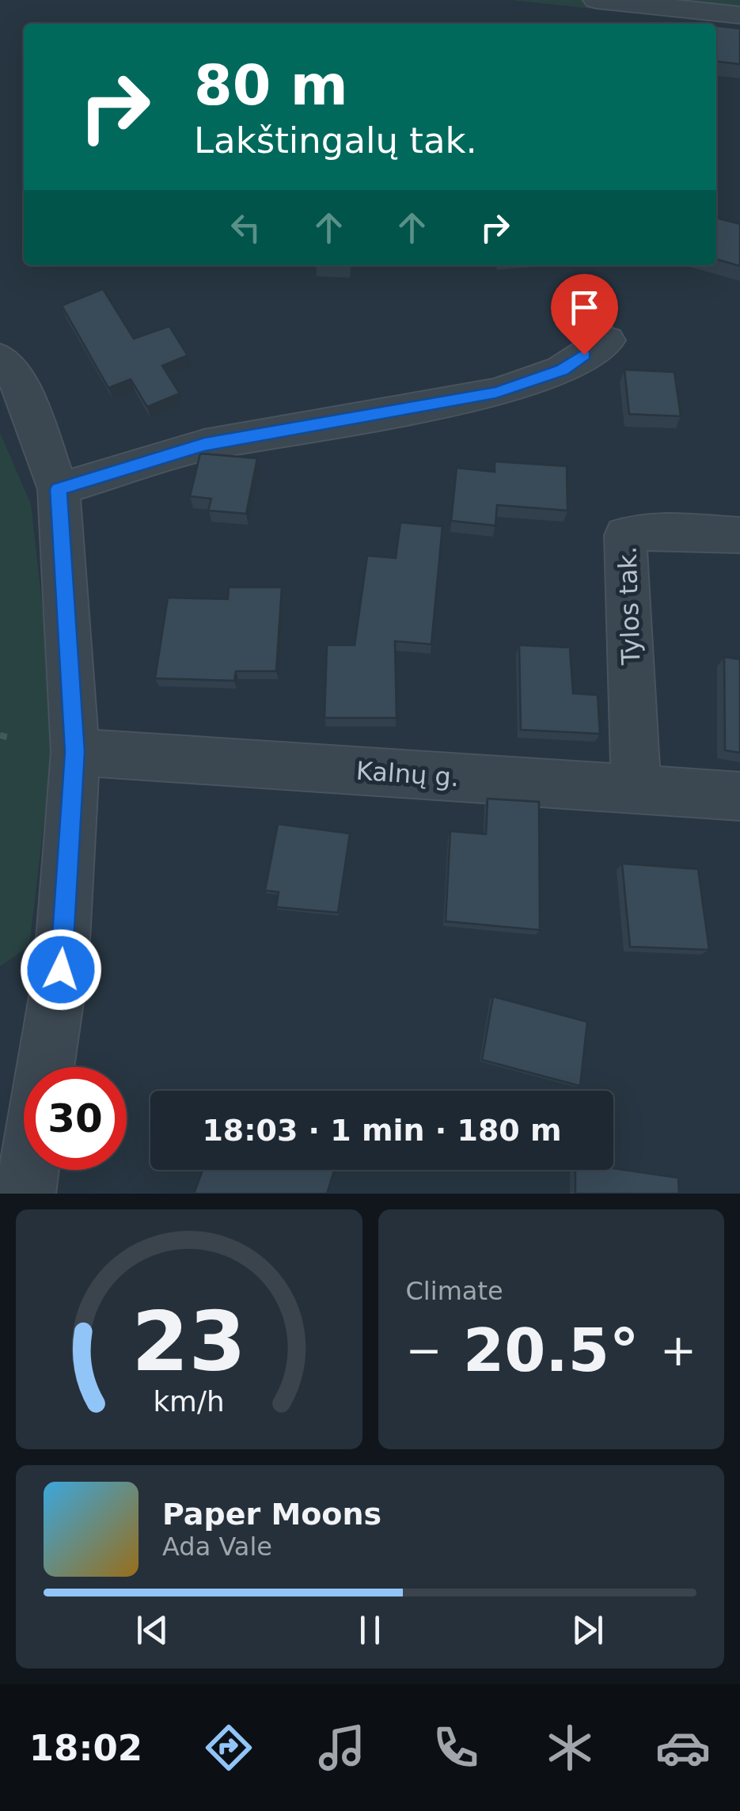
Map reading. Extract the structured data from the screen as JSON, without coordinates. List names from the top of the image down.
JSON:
{
  "streets": {
    "street": ["Tylos tak.", "Kalnų g."]
  },
  "crossings": [
    ["Tylos tak.", "Kalnų g."]
  ],
  "page": {
    "turn": ["80 m", "Lakštingalų tak."],
    "limit": "30",
    "trip": "18:03 · 1 min · 180 m",
    "tile": "Climate",
    "heat": ["−", "20.5°", "+"],
    "song": ["Paper Moons", "Ada Vale"],
    "tabs": "18:02",
    "gauge": ["23", "km/h"]
  }
}
